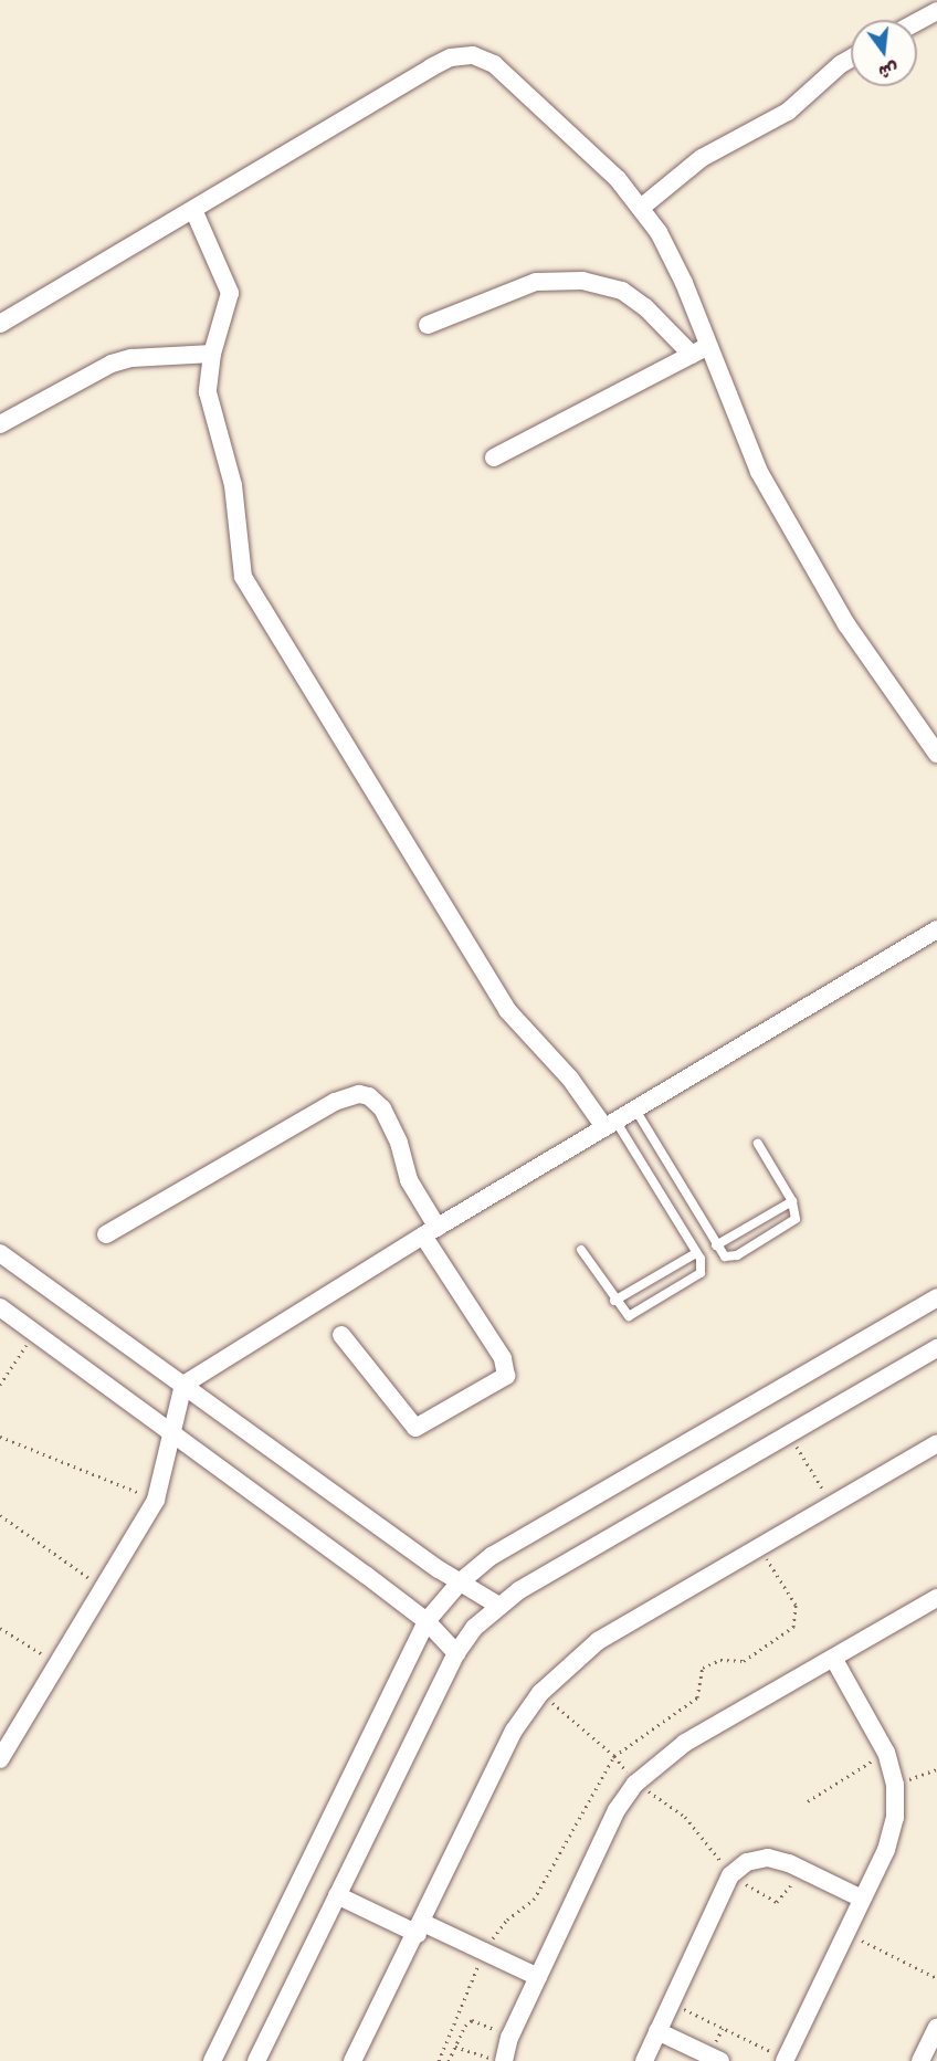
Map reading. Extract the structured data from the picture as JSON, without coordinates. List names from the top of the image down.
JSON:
{
  "north": "bottom"
}
